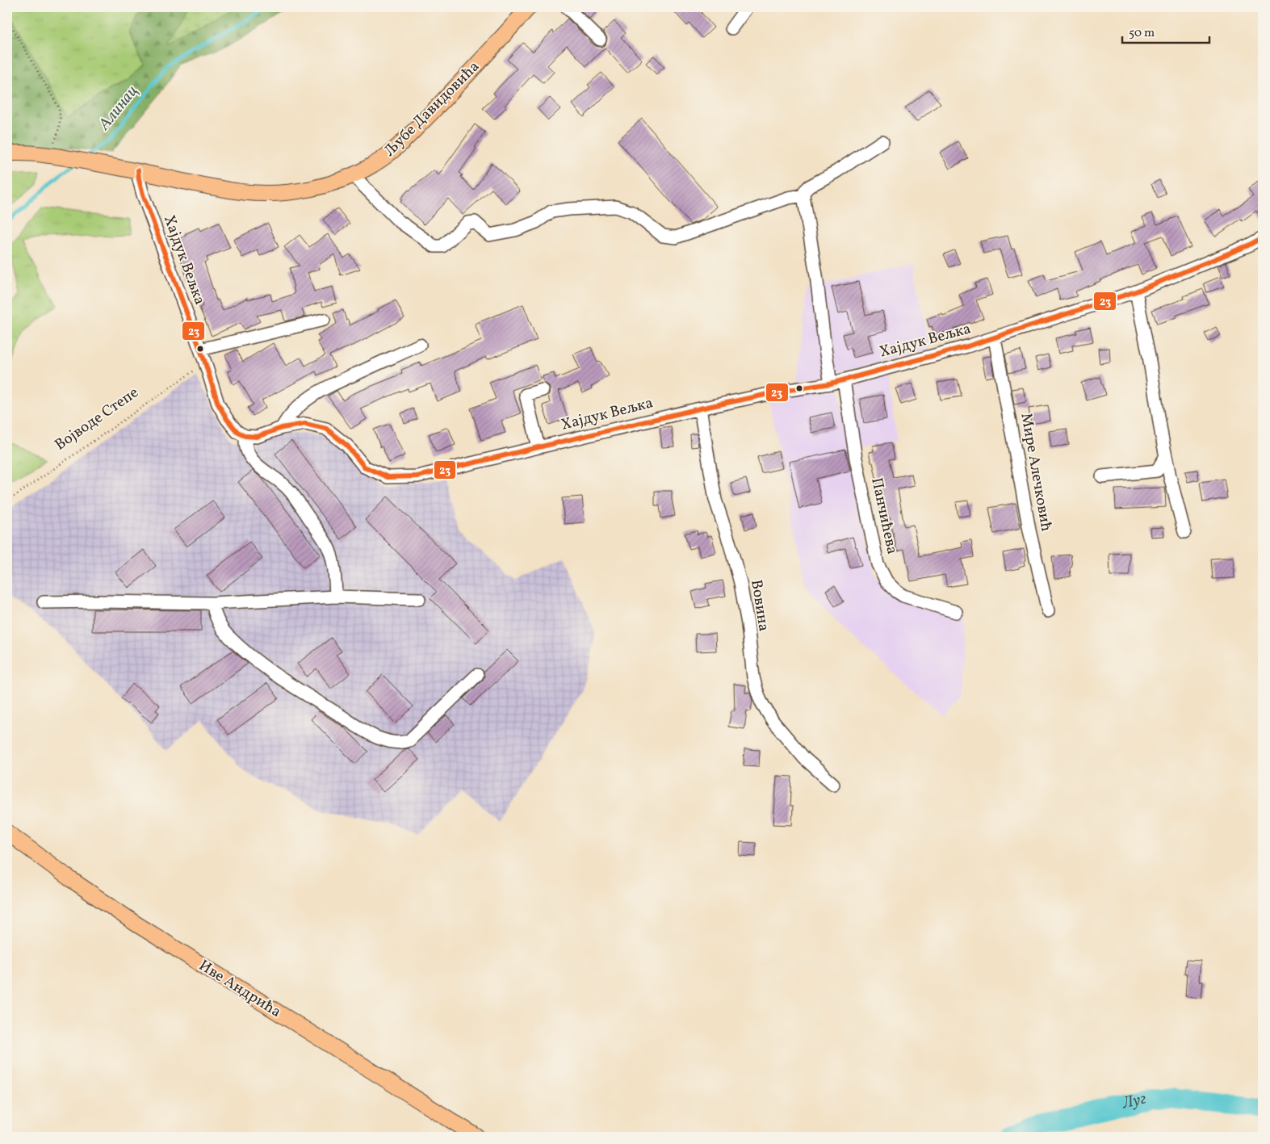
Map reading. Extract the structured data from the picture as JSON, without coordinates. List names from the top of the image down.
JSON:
{
  "streets": {
    "main road": ["Љубе Давидовића", "Иве Андрића"],
    "street": [
      "Хајдук Вељка",
      "Мире Алечковић",
      "Панчићева",
      "Вовина"
    ],
    "path": ["Војводе Степе"]
  },
  "crossings": [
    ["Љубе Давидовића", "Хајдук Вељка"],
    ["Хајдук Вељка", "Војводе Степе"],
    ["Хајдук Вељка", "Мире Алечковић"],
    ["Хајдук Вељка", "Панчићева"],
    ["Хајдук Вељка", "Вовина"]
  ],
  "water": ["Алинац", "Луг"],
  "lines": ["transit line 23"],
  "scale_bar": "50 m"
}
